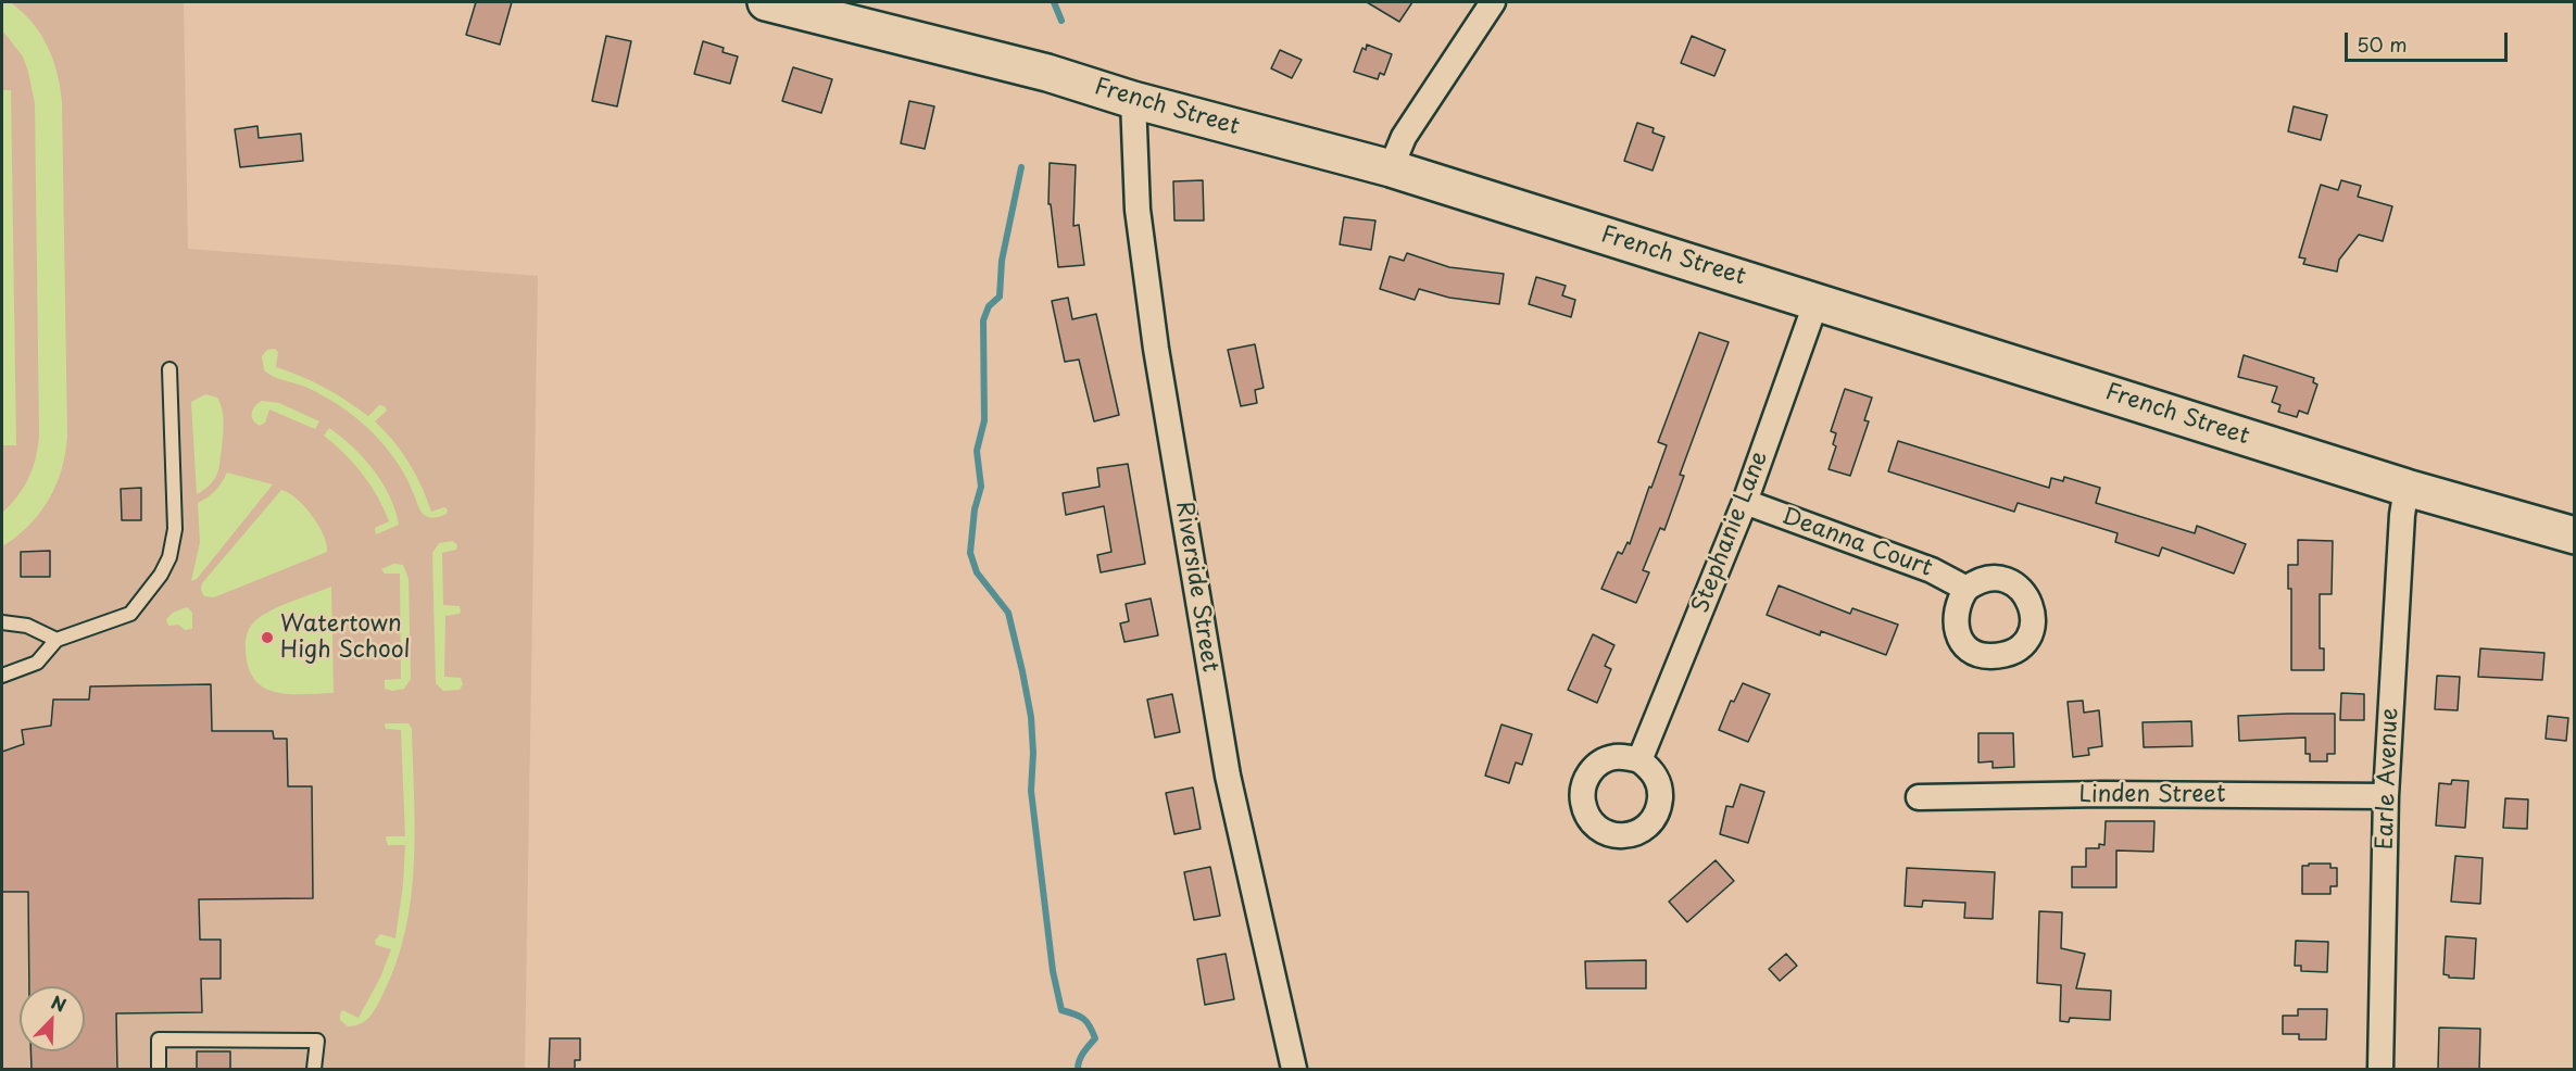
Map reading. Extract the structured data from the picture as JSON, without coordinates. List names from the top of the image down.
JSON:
{
  "streets": {
    "street": [
      "French Street",
      "Stephanie Lane",
      "Deanna Court",
      "Riverside Street",
      "Earle Avenue",
      "Linden Street"
    ]
  },
  "crossings": [
    ["French Street", "Stephanie Lane"],
    ["French Street", "Riverside Street"],
    ["French Street", "Earle Avenue"],
    ["Stephanie Lane", "Deanna Court"],
    ["Earle Avenue", "Linden Street"]
  ],
  "places": ["Watertown High School"],
  "scale_bar": "50 m",
  "north": "top right"
}
